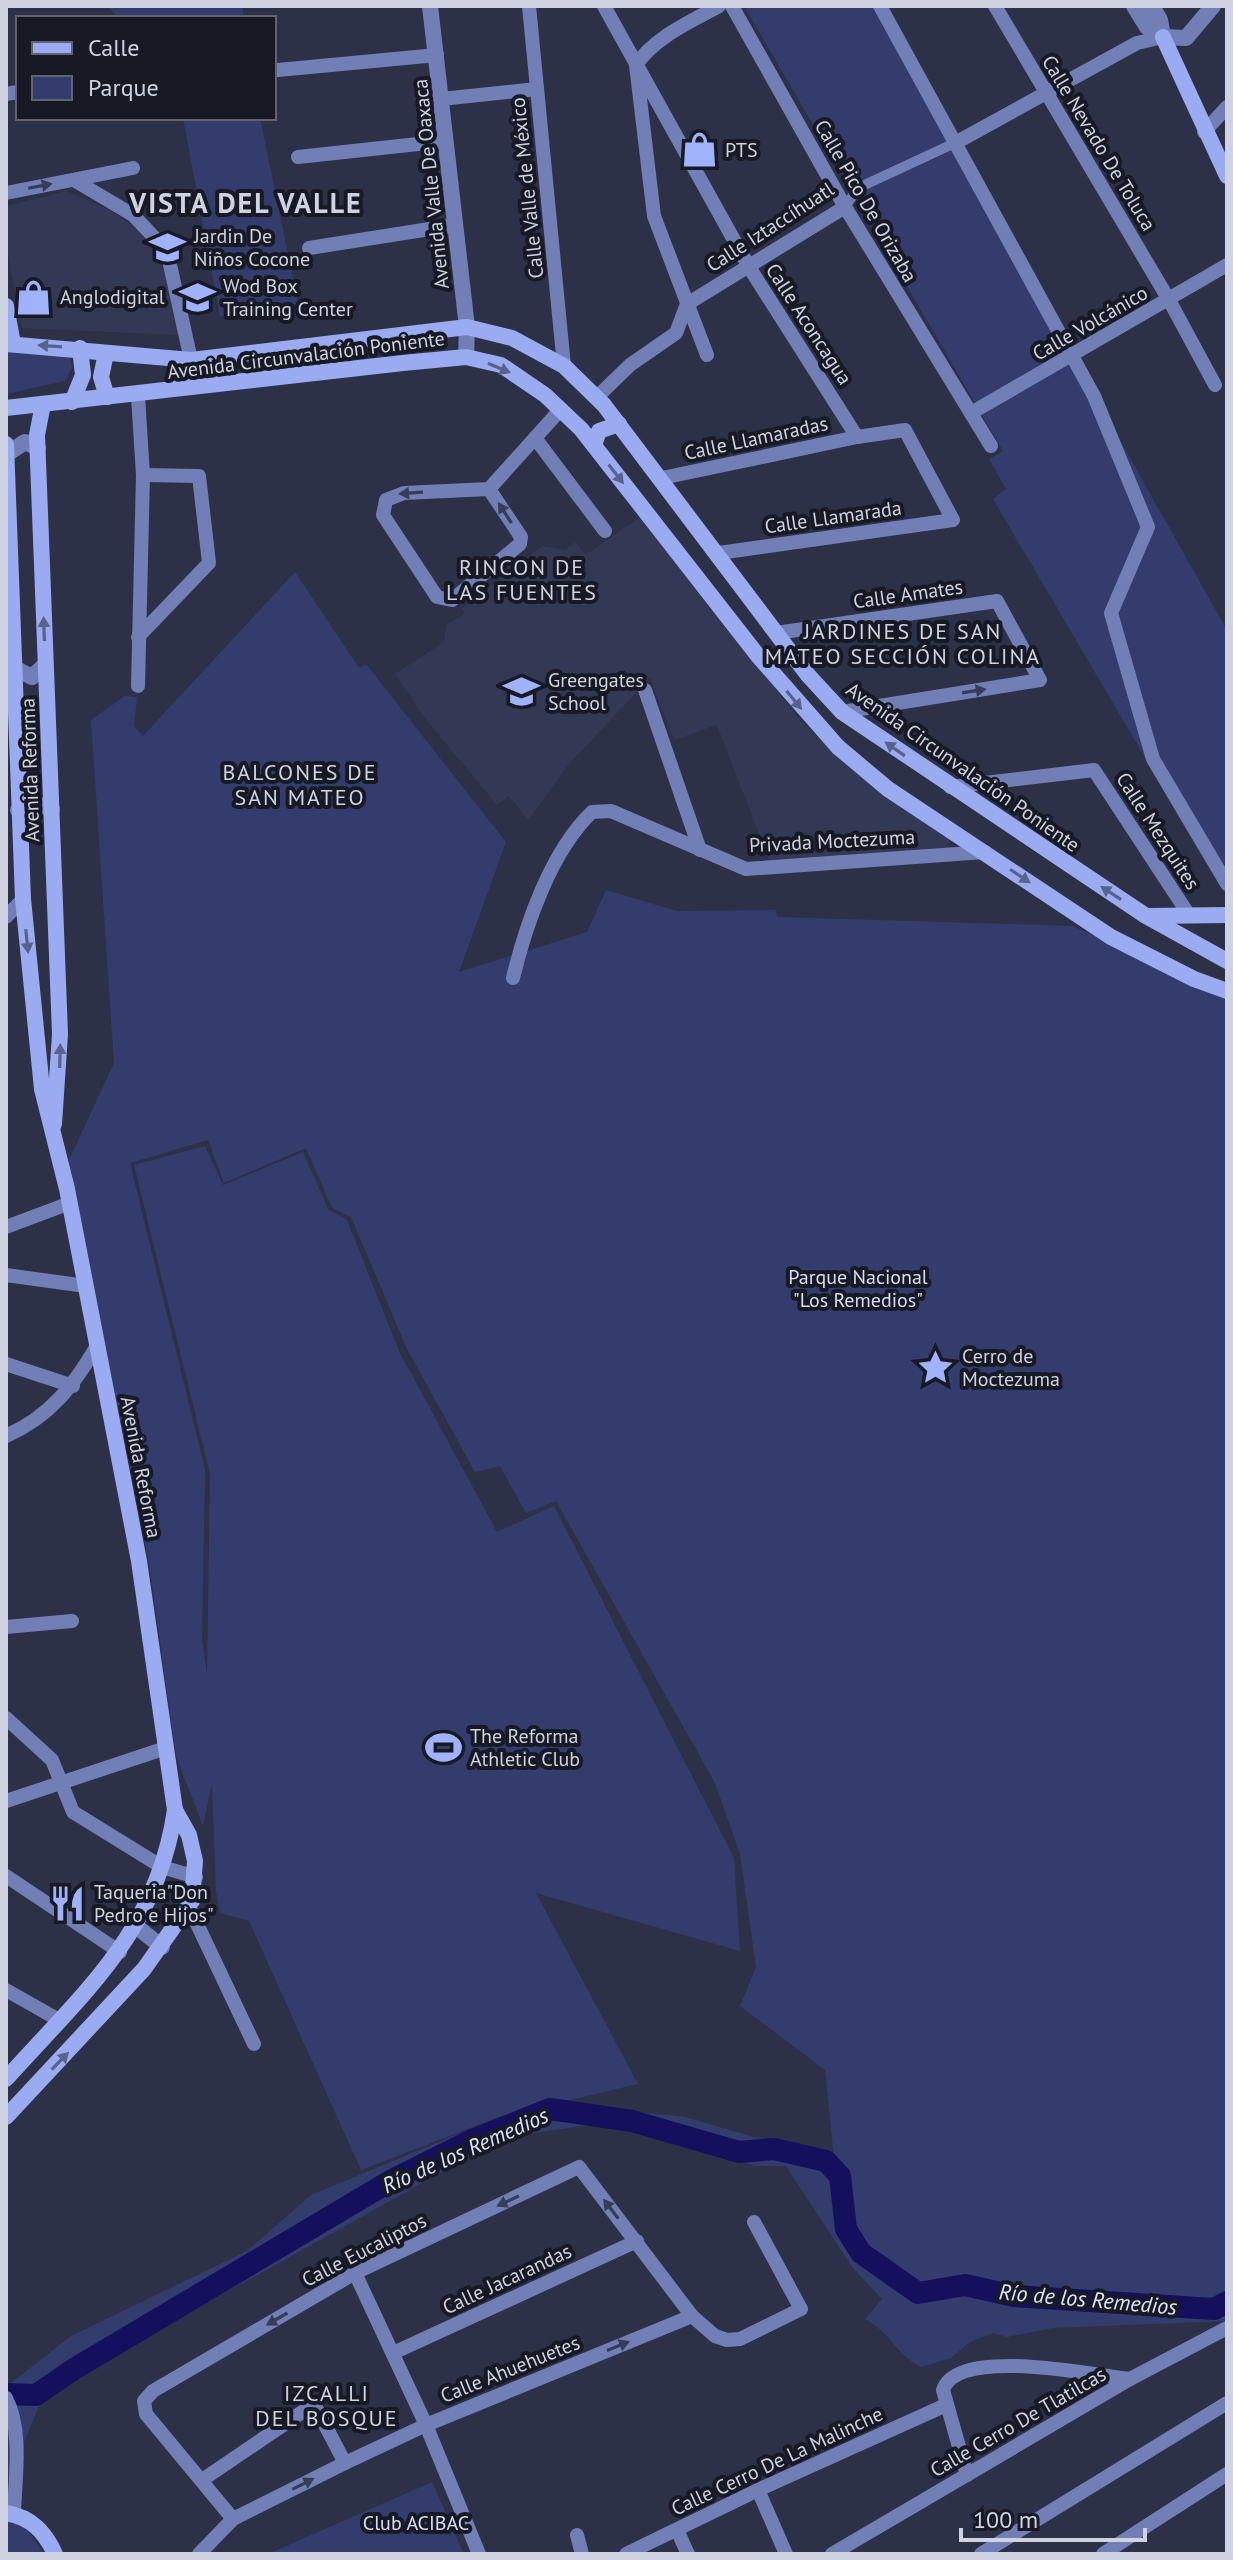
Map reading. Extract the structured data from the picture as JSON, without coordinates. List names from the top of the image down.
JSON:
{
  "streets": {
    "main road": ["Avenida Circunvalación Poniente", "Avenida Reforma"],
    "street": [
      "Calle Nevado De Toluca",
      "Avenida Valle De Oaxaca",
      "Calle Valle de México",
      "Calle Pico De Orizaba",
      "Calle Iztaccíhuatl",
      "Calle Volcánico",
      "Calle Aconcagua",
      "Calle Llamaradas",
      "Calle Llamarada",
      "Calle Amates",
      "Calle Mezquites",
      "Privada Moctezuma",
      "Calle Eucaliptos",
      "Calle Jacarandas",
      "Calle Ahuehuetes",
      "Calle Cerro De Tlatilcas",
      "Calle Cerro De La Malinche"
    ]
  },
  "crossings": [
    ["Calle Nevado De Toluca", "Calle Iztaccíhuatl"],
    ["Calle Nevado De Toluca", "Calle Volcánico"],
    ["Avenida Valle De Oaxaca", "Avenida Circunvalación Poniente"],
    ["Calle Valle de México", "Avenida Circunvalación Poniente"],
    ["Calle Pico De Orizaba", "Calle Iztaccíhuatl"],
    ["Calle Pico De Orizaba", "Calle Volcánico"],
    ["Calle Iztaccíhuatl", "Calle Aconcagua"],
    ["Calle Aconcagua", "Calle Llamaradas"],
    ["Calle Aconcagua", "Calle Llamarada"],
    ["Avenida Circunvalación Poniente", "Calle Llamaradas"],
    ["Avenida Circunvalación Poniente", "Calle Llamarada"],
    ["Avenida Circunvalación Poniente", "Calle Amates"],
    ["Avenida Circunvalación Poniente", "Avenida Reforma"],
    ["Avenida Circunvalación Poniente", "Calle Mezquites"],
    ["Avenida Circunvalación Poniente", "Privada Moctezuma"],
    ["Calle Llamaradas", "Calle Llamarada"],
    ["Calle Eucaliptos", "Calle Jacarandas"],
    ["Calle Eucaliptos", "Calle Ahuehuetes"]
  ],
  "one_way": ["Calle Ahuehuetes"],
  "districts": [
    "VISTA DEL VALLE",
    "RINCON DE LAS FUENTES",
    "JARDINES DE SAN MATEO SECCIÓN COLINA",
    "BALCONES DE SAN MATEO",
    "IZCALLI DEL BOSQUE"
  ],
  "water": ["Río de los Remedios"],
  "parks": ["Parque Nacional \"Los Remedios\"", "Club ACIBAC"],
  "places": {
    "shop": ["PTS", "Anglodigital"],
    "school or university": ["Jardin De Niños Cocone", "Wod Box Training Center", "Greengates School"],
    "place": ["Cerro de Moctezuma"],
    "sports": ["The Reforma Athletic Club"],
    "restaurant": ["Taqueria\"Don Pedro e Hijos\""]
  },
  "legend": ["Calle", "Parque"],
  "scale_bar": "100 m"
}
